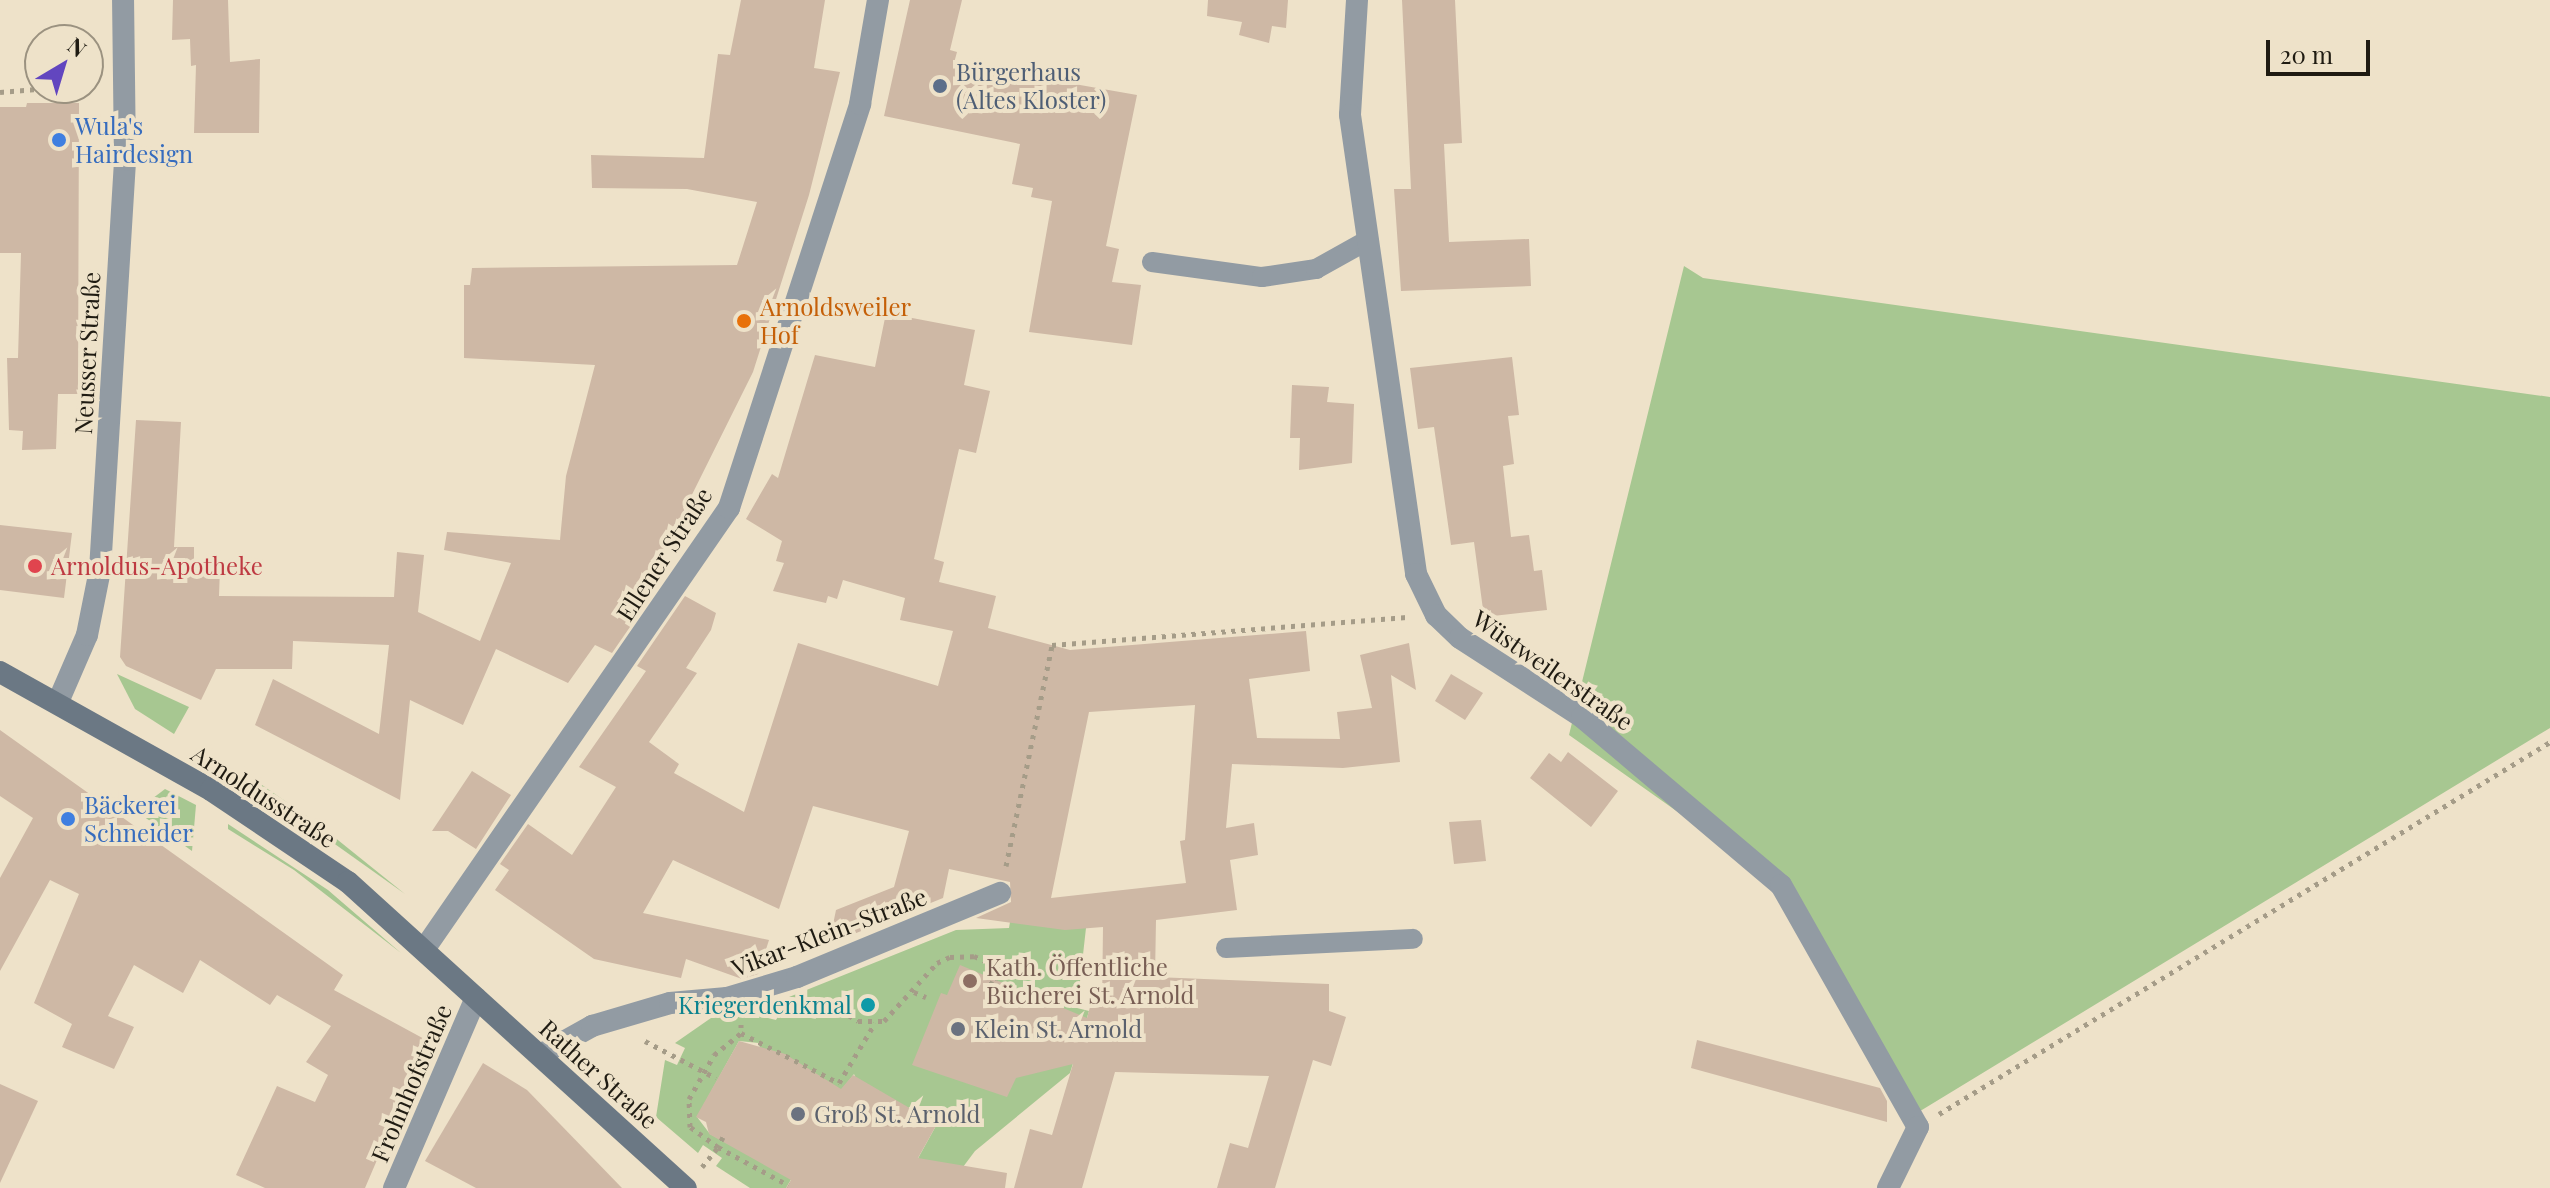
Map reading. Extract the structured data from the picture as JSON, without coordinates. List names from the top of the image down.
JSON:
{
  "streets": {
    "main road": ["Arnoldusstraße", "Rather Straße"],
    "street": [
      "Neusser Straße",
      "Ellener Straße",
      "Wüstweilerstraße",
      "Vikar-Klein-Straße",
      "Frohnhofstraße"
    ]
  },
  "crossings": [
    ["Neusser Straße", "Arnoldusstraße"],
    ["Ellener Straße", "Arnoldusstraße"],
    ["Arnoldusstraße", "Rather Straße"],
    ["Arnoldusstraße", "Frohnhofstraße"],
    ["Vikar-Klein-Straße", "Rather Straße"],
    ["Rather Straße", "Frohnhofstraße"]
  ],
  "places": [
    "Bürgerhaus (Altes Kloster)",
    "Wula's Hairdesign",
    "Arnoldsweiler Hof",
    "Arnoldus-Apotheke",
    "Bäckerei Schneider",
    "Kath. Öffentliche Bücherei St. Arnold",
    "Kriegerdenkmal",
    "Klein St. Arnold",
    "Groß St. Arnold"
  ],
  "scale_bar": "20 m",
  "north": "top right"
}
